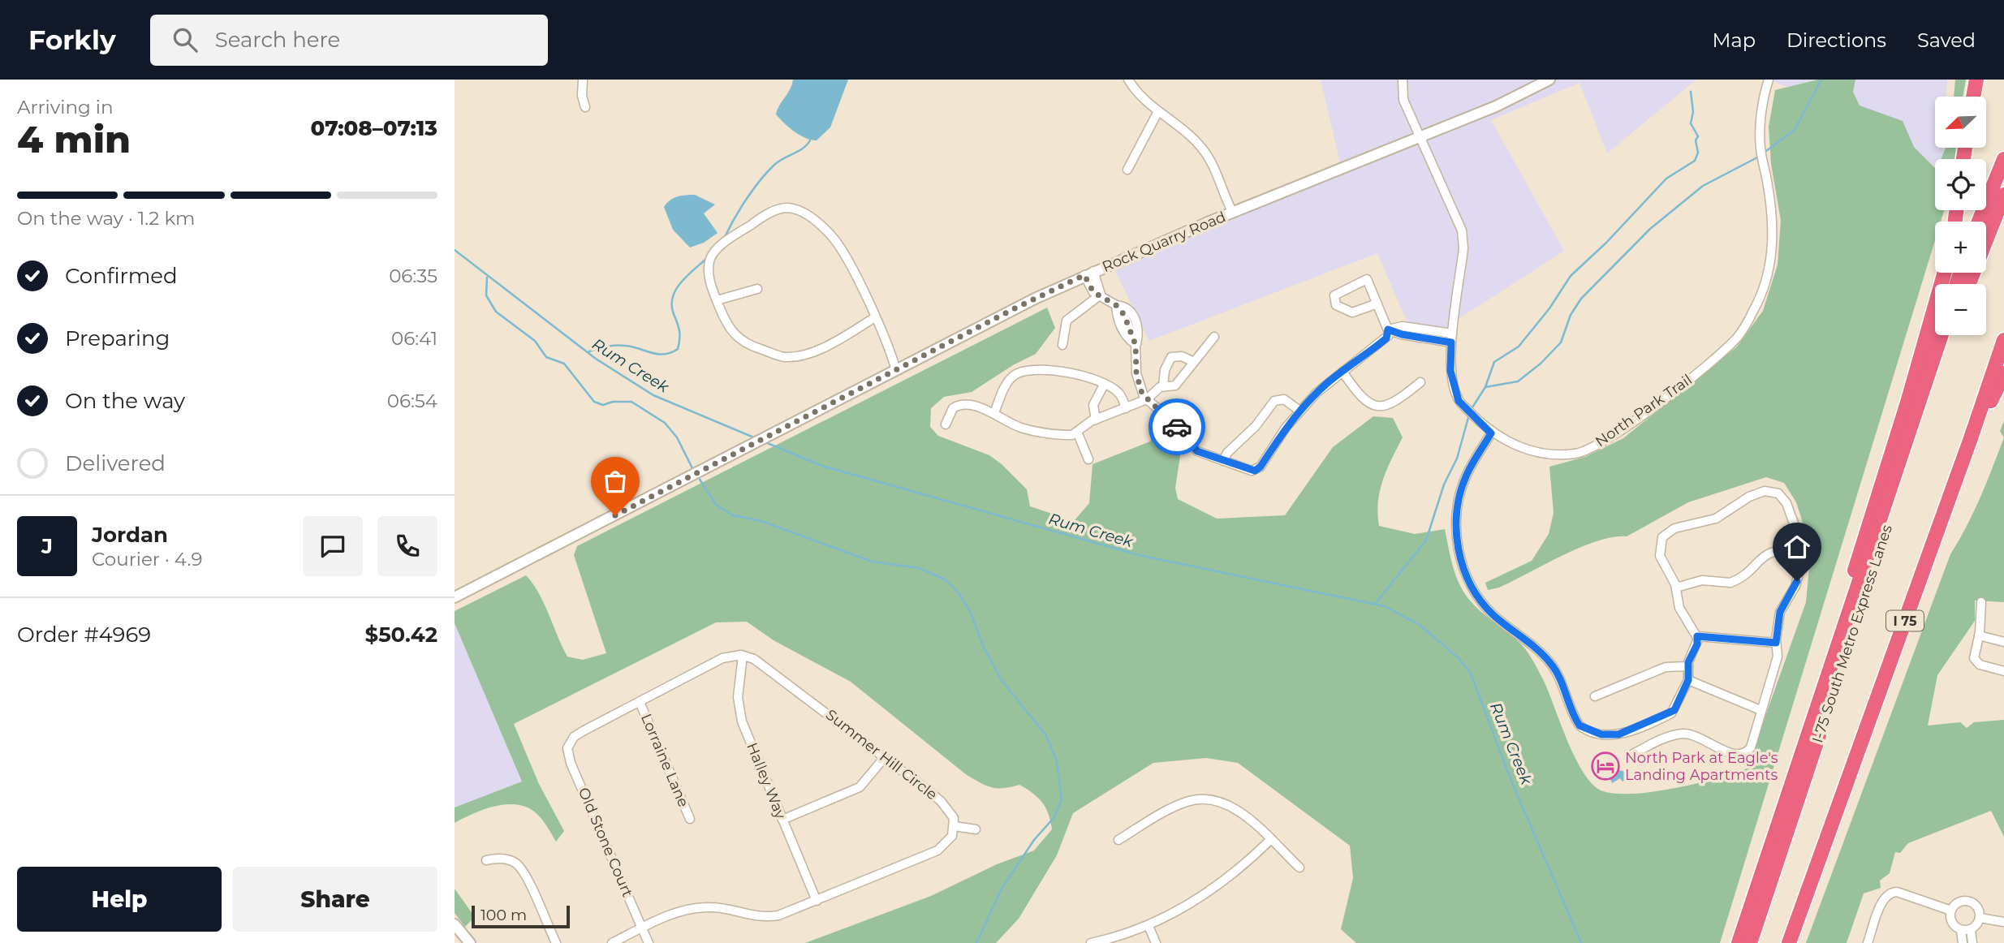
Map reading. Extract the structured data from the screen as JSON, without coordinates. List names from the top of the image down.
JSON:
{
  "streets": {
    "highway": ["I 75", "I-75 South Metro Express Lanes"],
    "street": [
      "Rock Quarry Road",
      "North Park Trail",
      "Summer Hill Circle",
      "Lorraine Lane",
      "Halley Way",
      "Old Stone Court"
    ]
  },
  "crossings": [
    ["Rock Quarry Road", "North Park Trail"],
    ["Summer Hill Circle", "Halley Way"],
    ["Lorraine Lane", "Old Stone Court"]
  ],
  "water": ["Rum Creek"],
  "places": {
    "hotel": ["North Park at Eagle's Landing Apartments"]
  },
  "scale_bar": "100 m",
  "north": "bottom left",
  "page": {
    "header": "Forkly",
    "search": "Search here",
    "nav": ["Map", "Directions", "Saved"],
    "heading": ["4 min", "Arriving in", "07:08–07:13"],
    "panel": [
      "Jordan",
      "Courier · 4.9",
      "Order #4969",
      "$50.42"
    ],
    "map_buttons": ["+", "−"],
    "bar": "On the way · 1.2 km",
    "list": [
      ["Confirmed", "06:35"],
      ["Preparing", "06:41"],
      ["On the way", "06:54"],
      "Delivered"
    ],
    "round": "J",
    "buttons": ["Help", "Share"],
    "scale": "100 m"
  }
}
